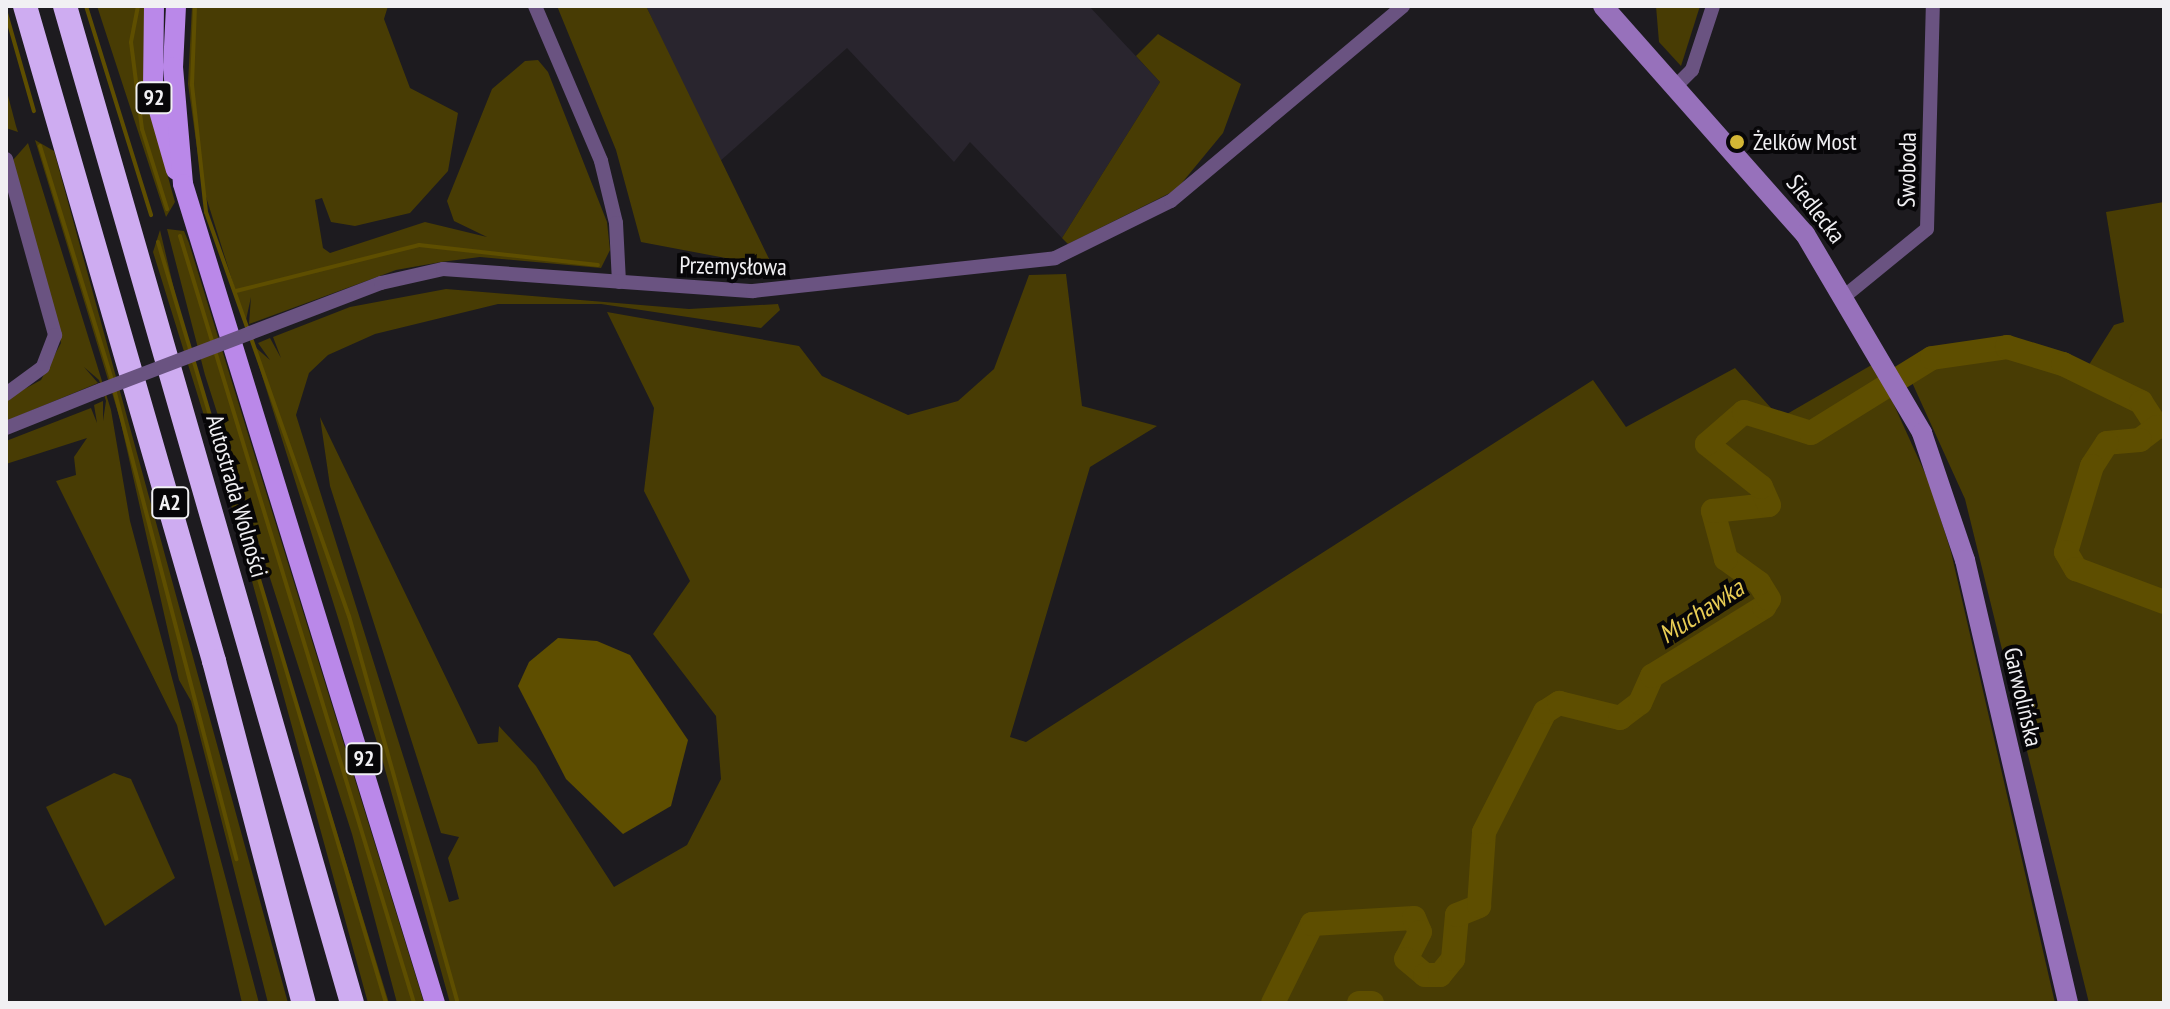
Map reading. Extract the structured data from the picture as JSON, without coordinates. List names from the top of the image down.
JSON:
{
  "streets": {
    "highway": ["Autostrada Wolności", "A2"],
    "main road": ["92", "Siedlecka", "Garwolińska"],
    "street": ["Swoboda", "Przemysłowa"]
  },
  "crossings": [
    ["Swoboda", "Siedlecka"],
    ["Siedlecka", "Garwolińska"]
  ],
  "water": ["Muchawka"],
  "places": ["Żelków Most"]
}
